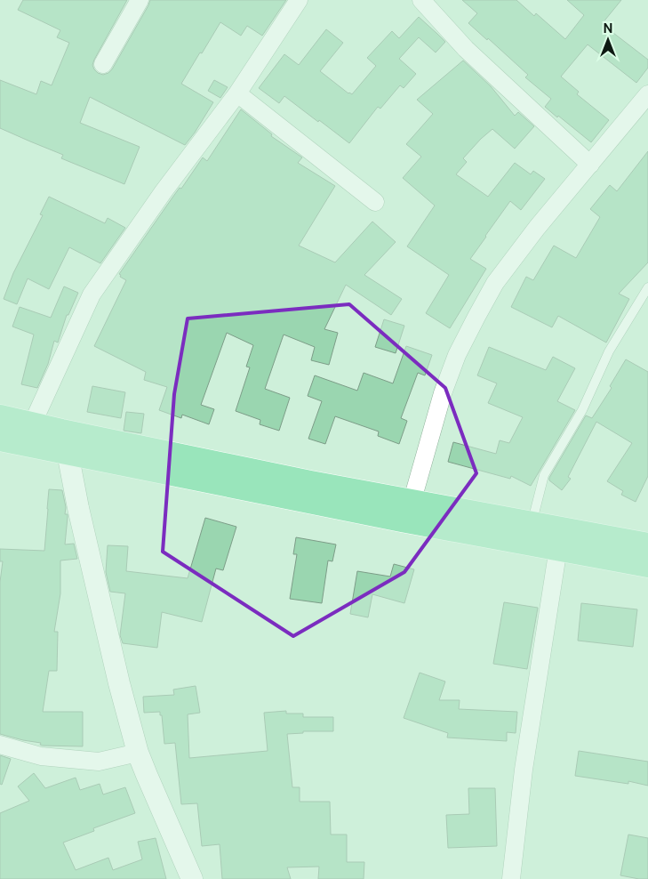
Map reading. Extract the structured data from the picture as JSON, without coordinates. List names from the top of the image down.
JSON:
{
  "north": "top"
}
